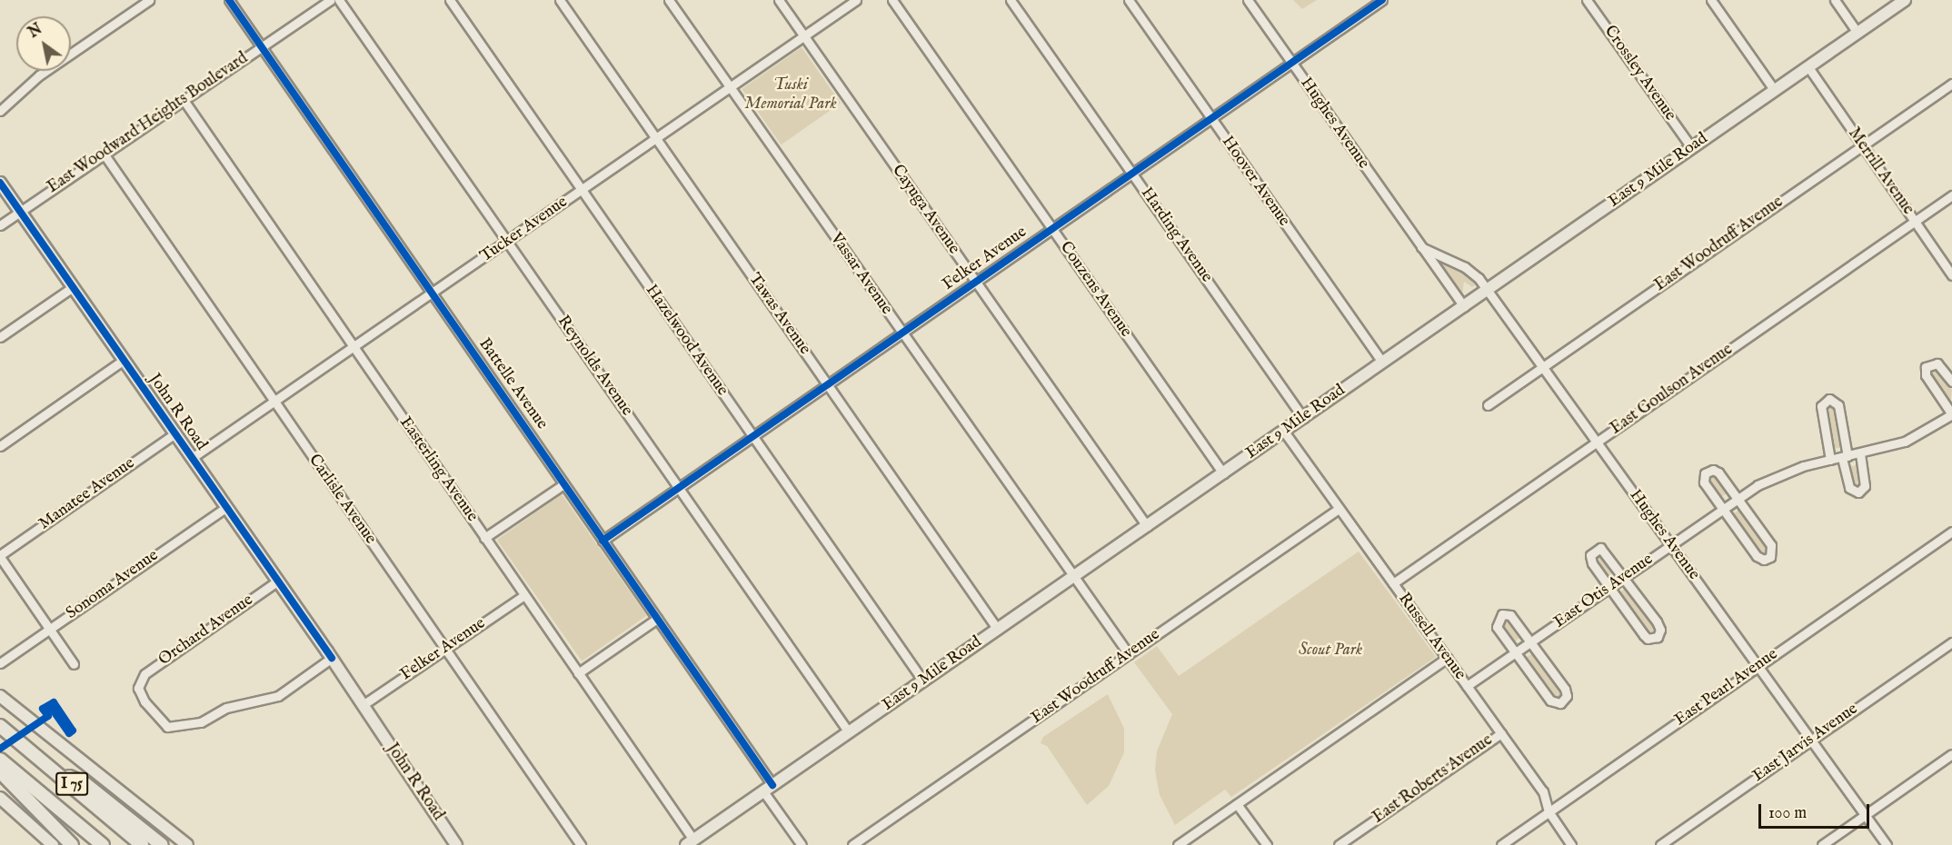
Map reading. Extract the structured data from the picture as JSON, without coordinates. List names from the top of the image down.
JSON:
{
  "streets": {
    "highway": ["I 75"],
    "main road": ["East 9 Mile Road", "John R Road"],
    "street": [
      "Crossley Avenue",
      "East Woodward Heights Boulevard",
      "Hughes Avenue",
      "Merrill Avenue",
      "Hoover Avenue",
      "Cayuga Avenue",
      "Tucker Avenue",
      "Harding Avenue",
      "East Woodruff Avenue",
      "Felker Avenue",
      "Vassar Avenue",
      "Couzens Avenue",
      "Tawas Avenue",
      "Hazelwood Avenue",
      "Reynolds Avenue",
      "Battelle Avenue",
      "East Goulson Avenue",
      "Easterling Avenue",
      "Manatee Avenue",
      "Carlisle Avenue",
      "Sonoma Avenue",
      "East Otis Avenue",
      "Orchard Avenue",
      "Russell Avenue",
      "East Pearl Avenue",
      "East Jarvis Avenue",
      "East Roberts Avenue"
    ]
  },
  "crossings": [
    ["Crossley Avenue", "East 9 Mile Road"],
    ["East Woodward Heights Boulevard", "Battelle Avenue"],
    ["East Woodward Heights Boulevard", "John R Road"],
    ["East Woodward Heights Boulevard", "Easterling Avenue"],
    ["East Woodward Heights Boulevard", "Carlisle Avenue"],
    ["Hughes Avenue", "East 9 Mile Road"],
    ["Hughes Avenue", "East Woodruff Avenue"],
    ["Hughes Avenue", "Felker Avenue"],
    ["Hughes Avenue", "East Goulson Avenue"],
    ["Hughes Avenue", "East Otis Avenue"],
    ["Hughes Avenue", "East Pearl Avenue"],
    ["Hughes Avenue", "East Jarvis Avenue"],
    ["East 9 Mile Road", "Merrill Avenue"],
    ["East 9 Mile Road", "Hoover Avenue"],
    ["East 9 Mile Road", "Cayuga Avenue"],
    ["East 9 Mile Road", "Harding Avenue"],
    ["East 9 Mile Road", "Vassar Avenue"],
    ["East 9 Mile Road", "Couzens Avenue"],
    ["East 9 Mile Road", "Tawas Avenue"],
    ["East 9 Mile Road", "Hazelwood Avenue"],
    ["East 9 Mile Road", "Reynolds Avenue"],
    ["East 9 Mile Road", "Battelle Avenue"],
    ["East 9 Mile Road", "Easterling Avenue"],
    ["East 9 Mile Road", "Russell Avenue"],
    ["Merrill Avenue", "East Woodruff Avenue"],
    ["Merrill Avenue", "East Goulson Avenue"],
    ["Hoover Avenue", "Felker Avenue"],
    ["Cayuga Avenue", "Tucker Avenue"],
    ["Cayuga Avenue", "Felker Avenue"],
    ["Tucker Avenue", "Vassar Avenue"],
    ["Tucker Avenue", "Tawas Avenue"],
    ["Tucker Avenue", "Hazelwood Avenue"],
    ["Tucker Avenue", "Reynolds Avenue"],
    ["Tucker Avenue", "Battelle Avenue"],
    ["Tucker Avenue", "John R Road"],
    ["Tucker Avenue", "Easterling Avenue"],
    ["Tucker Avenue", "Carlisle Avenue"],
    ["Harding Avenue", "Felker Avenue"],
    ["East Woodruff Avenue", "Vassar Avenue"],
    ["East Woodruff Avenue", "Russell Avenue"],
    ["Felker Avenue", "Vassar Avenue"],
    ["Felker Avenue", "Couzens Avenue"],
    ["Felker Avenue", "Tawas Avenue"],
    ["Felker Avenue", "Hazelwood Avenue"],
    ["Felker Avenue", "Reynolds Avenue"],
    ["Felker Avenue", "Battelle Avenue"],
    ["Felker Avenue", "John R Road"],
    ["Felker Avenue", "Easterling Avenue"],
    ["Felker Avenue", "Carlisle Avenue"],
    ["East Goulson Avenue", "Russell Avenue"],
    ["John R Road", "Manatee Avenue"],
    ["John R Road", "Sonoma Avenue"],
    ["John R Road", "Orchard Avenue"],
    ["East Otis Avenue", "Russell Avenue"],
    ["Russell Avenue", "East Pearl Avenue"],
    ["Russell Avenue", "East Roberts Avenue"]
  ],
  "parks": ["Tuski Memorial Park", "Scout Park"],
  "scale_bar": "100 m",
  "north": "top left"
}
